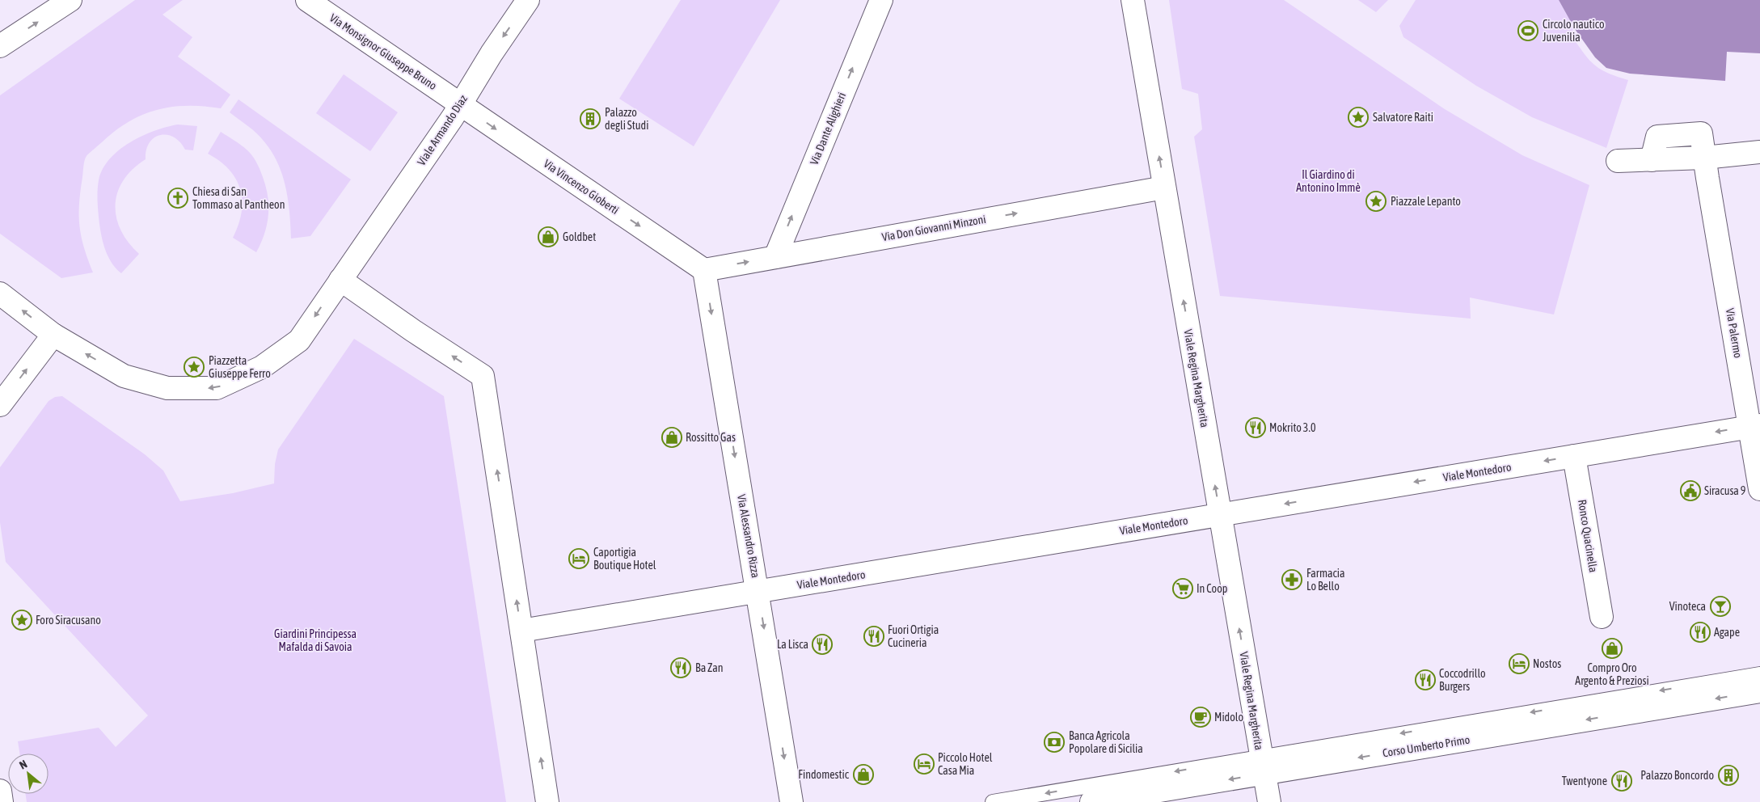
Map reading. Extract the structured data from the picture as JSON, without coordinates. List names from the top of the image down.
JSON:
{
  "streets": {
    "street": [
      "Via Monsignor Giuseppe Bruno",
      "Via Dante Alighieri",
      "Viale Armando Diaz",
      "Via Vincenzo Gioberti",
      "Via Don Giovanni Minzoni",
      "Via Palermo",
      "Viale Regina Margherita",
      "Viale Montedoro",
      "Via Alessandro Rizza",
      "Ronco Quacinella",
      "Corso Umberto Primo"
    ]
  },
  "crossings": [
    ["Via Monsignor Giuseppe Bruno", "Viale Armando Diaz"],
    ["Via Monsignor Giuseppe Bruno", "Via Vincenzo Gioberti"],
    ["Via Dante Alighieri", "Via Don Giovanni Minzoni"],
    ["Viale Armando Diaz", "Via Vincenzo Gioberti"],
    ["Via Vincenzo Gioberti", "Via Don Giovanni Minzoni"],
    ["Via Vincenzo Gioberti", "Via Alessandro Rizza"],
    ["Via Don Giovanni Minzoni", "Viale Regina Margherita"],
    ["Via Don Giovanni Minzoni", "Via Alessandro Rizza"],
    ["Via Palermo", "Viale Montedoro"],
    ["Viale Regina Margherita", "Viale Montedoro"],
    ["Viale Regina Margherita", "Corso Umberto Primo"],
    ["Viale Montedoro", "Via Alessandro Rizza"],
    ["Viale Montedoro", "Ronco Quacinella"]
  ],
  "one_way": [
    "Via Dante Alighieri",
    "Via Vincenzo Gioberti",
    "Via Don Giovanni Minzoni",
    "Viale Regina Margherita",
    "Viale Montedoro",
    "Via Alessandro Rizza",
    "Corso Umberto Primo"
  ],
  "parks": ["Il Giardino di Antonino Immè", "Giardini Principessa Mafalda di Savoia"],
  "places": {
    "sports": ["Circolo nautico Juvenilia"],
    "place": [
      "Salvatore Raiti",
      "Piazzale Lepanto",
      "Piazzetta Giuseppe Ferro",
      "Foro Siracusano"
    ],
    "building": ["Palazzo degli Studi", "Palazzo Boncordo"],
    "church": ["Chiesa di San Tommaso al Pantheon"],
    "shop": [
      "Goldbet",
      "Rossitto Gas",
      "Compro Oro Argento & Preziosi",
      "Findomestic"
    ],
    "restaurant": [
      "Mokrito 3.0",
      "Agape",
      "Fuori Ortigia Cucineria",
      "La Lisca",
      "Ba Zan",
      "Coccodrillo Burgers",
      "Twentyone"
    ],
    "public building": ["Siracusa 9"],
    "hotel": ["Caportigia Boutique Hotel", "Nostos", "Piccolo Hotel Casa Mia"],
    "pharmacy": ["Farmacia Lo Bello"],
    "supermarket": ["In Coop"],
    "bar": ["Vinoteca"],
    "cafe": ["Midolo"],
    "bank": ["Banca Agricola Popolare di Sicilia"]
  },
  "north": "top left"
}
